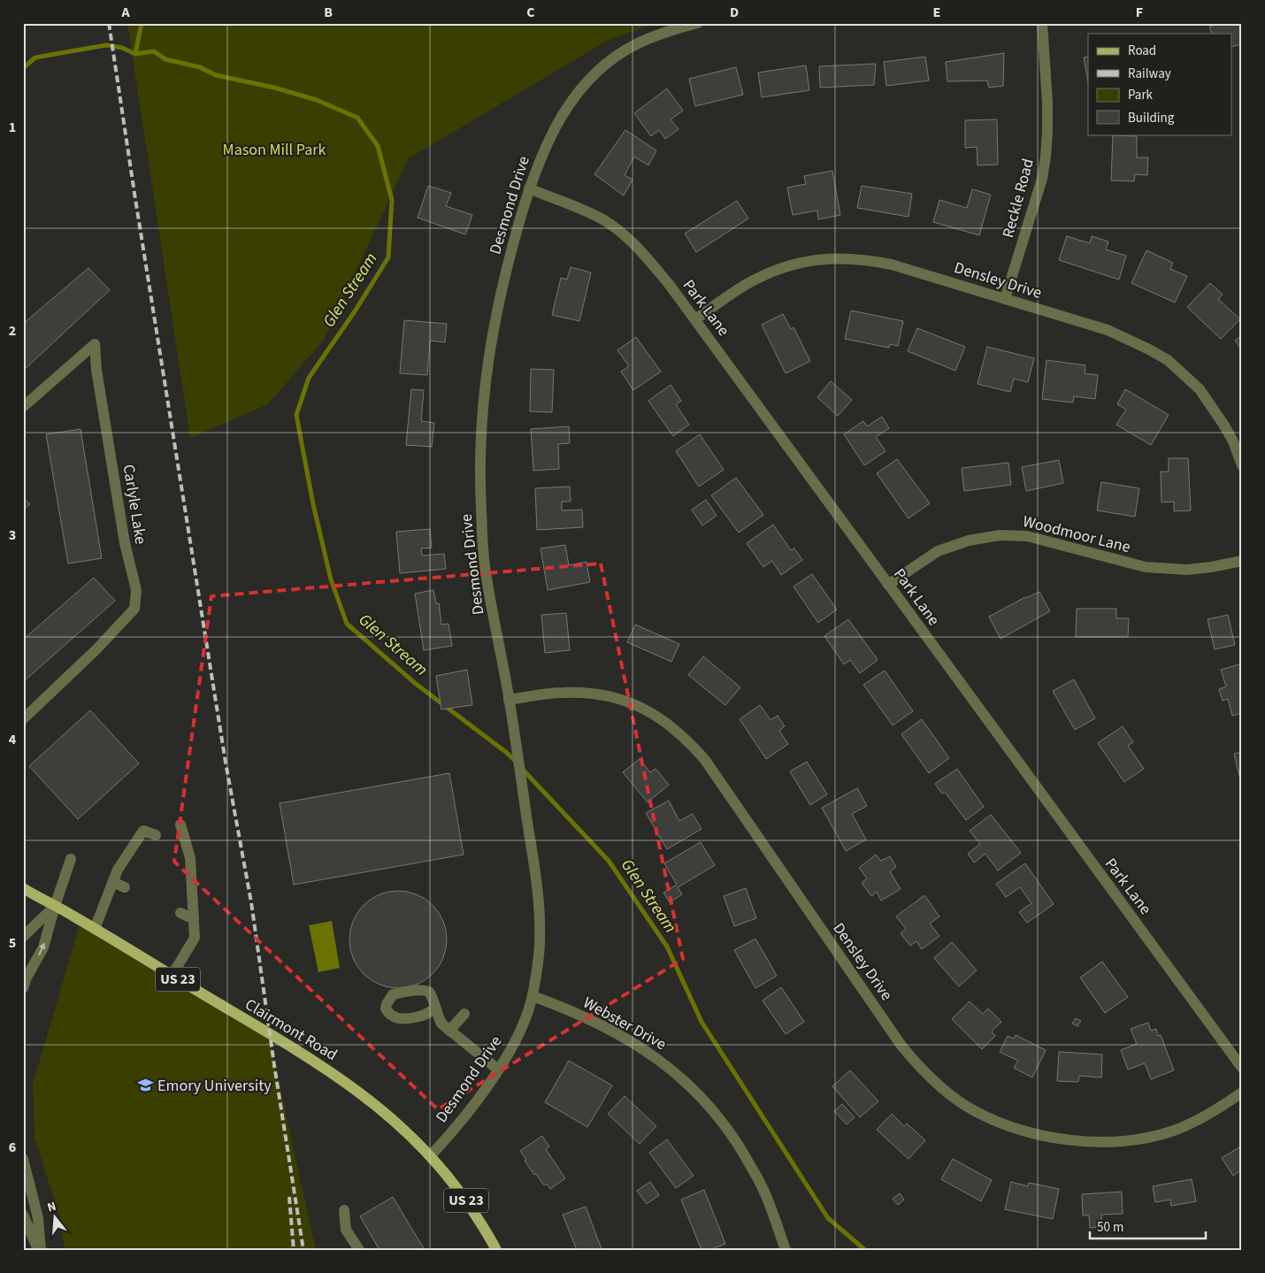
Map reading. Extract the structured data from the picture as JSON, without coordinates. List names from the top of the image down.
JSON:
{
  "streets": {
    "main road": ["US 23", "Clairmont Road"],
    "street": [
      "Reckle Road",
      "Desmond Drive",
      "Densley Drive",
      "Park Lane",
      "Carlyle Lake",
      "Woodmoor Lane",
      "Webster Drive"
    ]
  },
  "crossings": [
    ["Reckle Road", "Densley Drive"],
    ["Desmond Drive", "Densley Drive"],
    ["Desmond Drive", "Park Lane"],
    ["Desmond Drive", "Webster Drive"],
    ["Desmond Drive", "Clairmont Road"],
    ["Densley Drive", "Park Lane"],
    ["Park Lane", "Woodmoor Lane"]
  ],
  "water": ["Glen Stream"],
  "parks": ["Mason Mill Park"],
  "places": {
    "school or university": ["Emory University"]
  },
  "legend": [
    "Road",
    "Railway",
    "Park",
    "Building"
  ],
  "scale_bar": "50 m",
  "north": "top",
  "grid": {
    "columns": [
      "A",
      "B",
      "C",
      "D",
      "E",
      "F"
    ],
    "rows": [
      "1",
      "2",
      "3",
      "4",
      "5",
      "6"
    ]
  }
}
